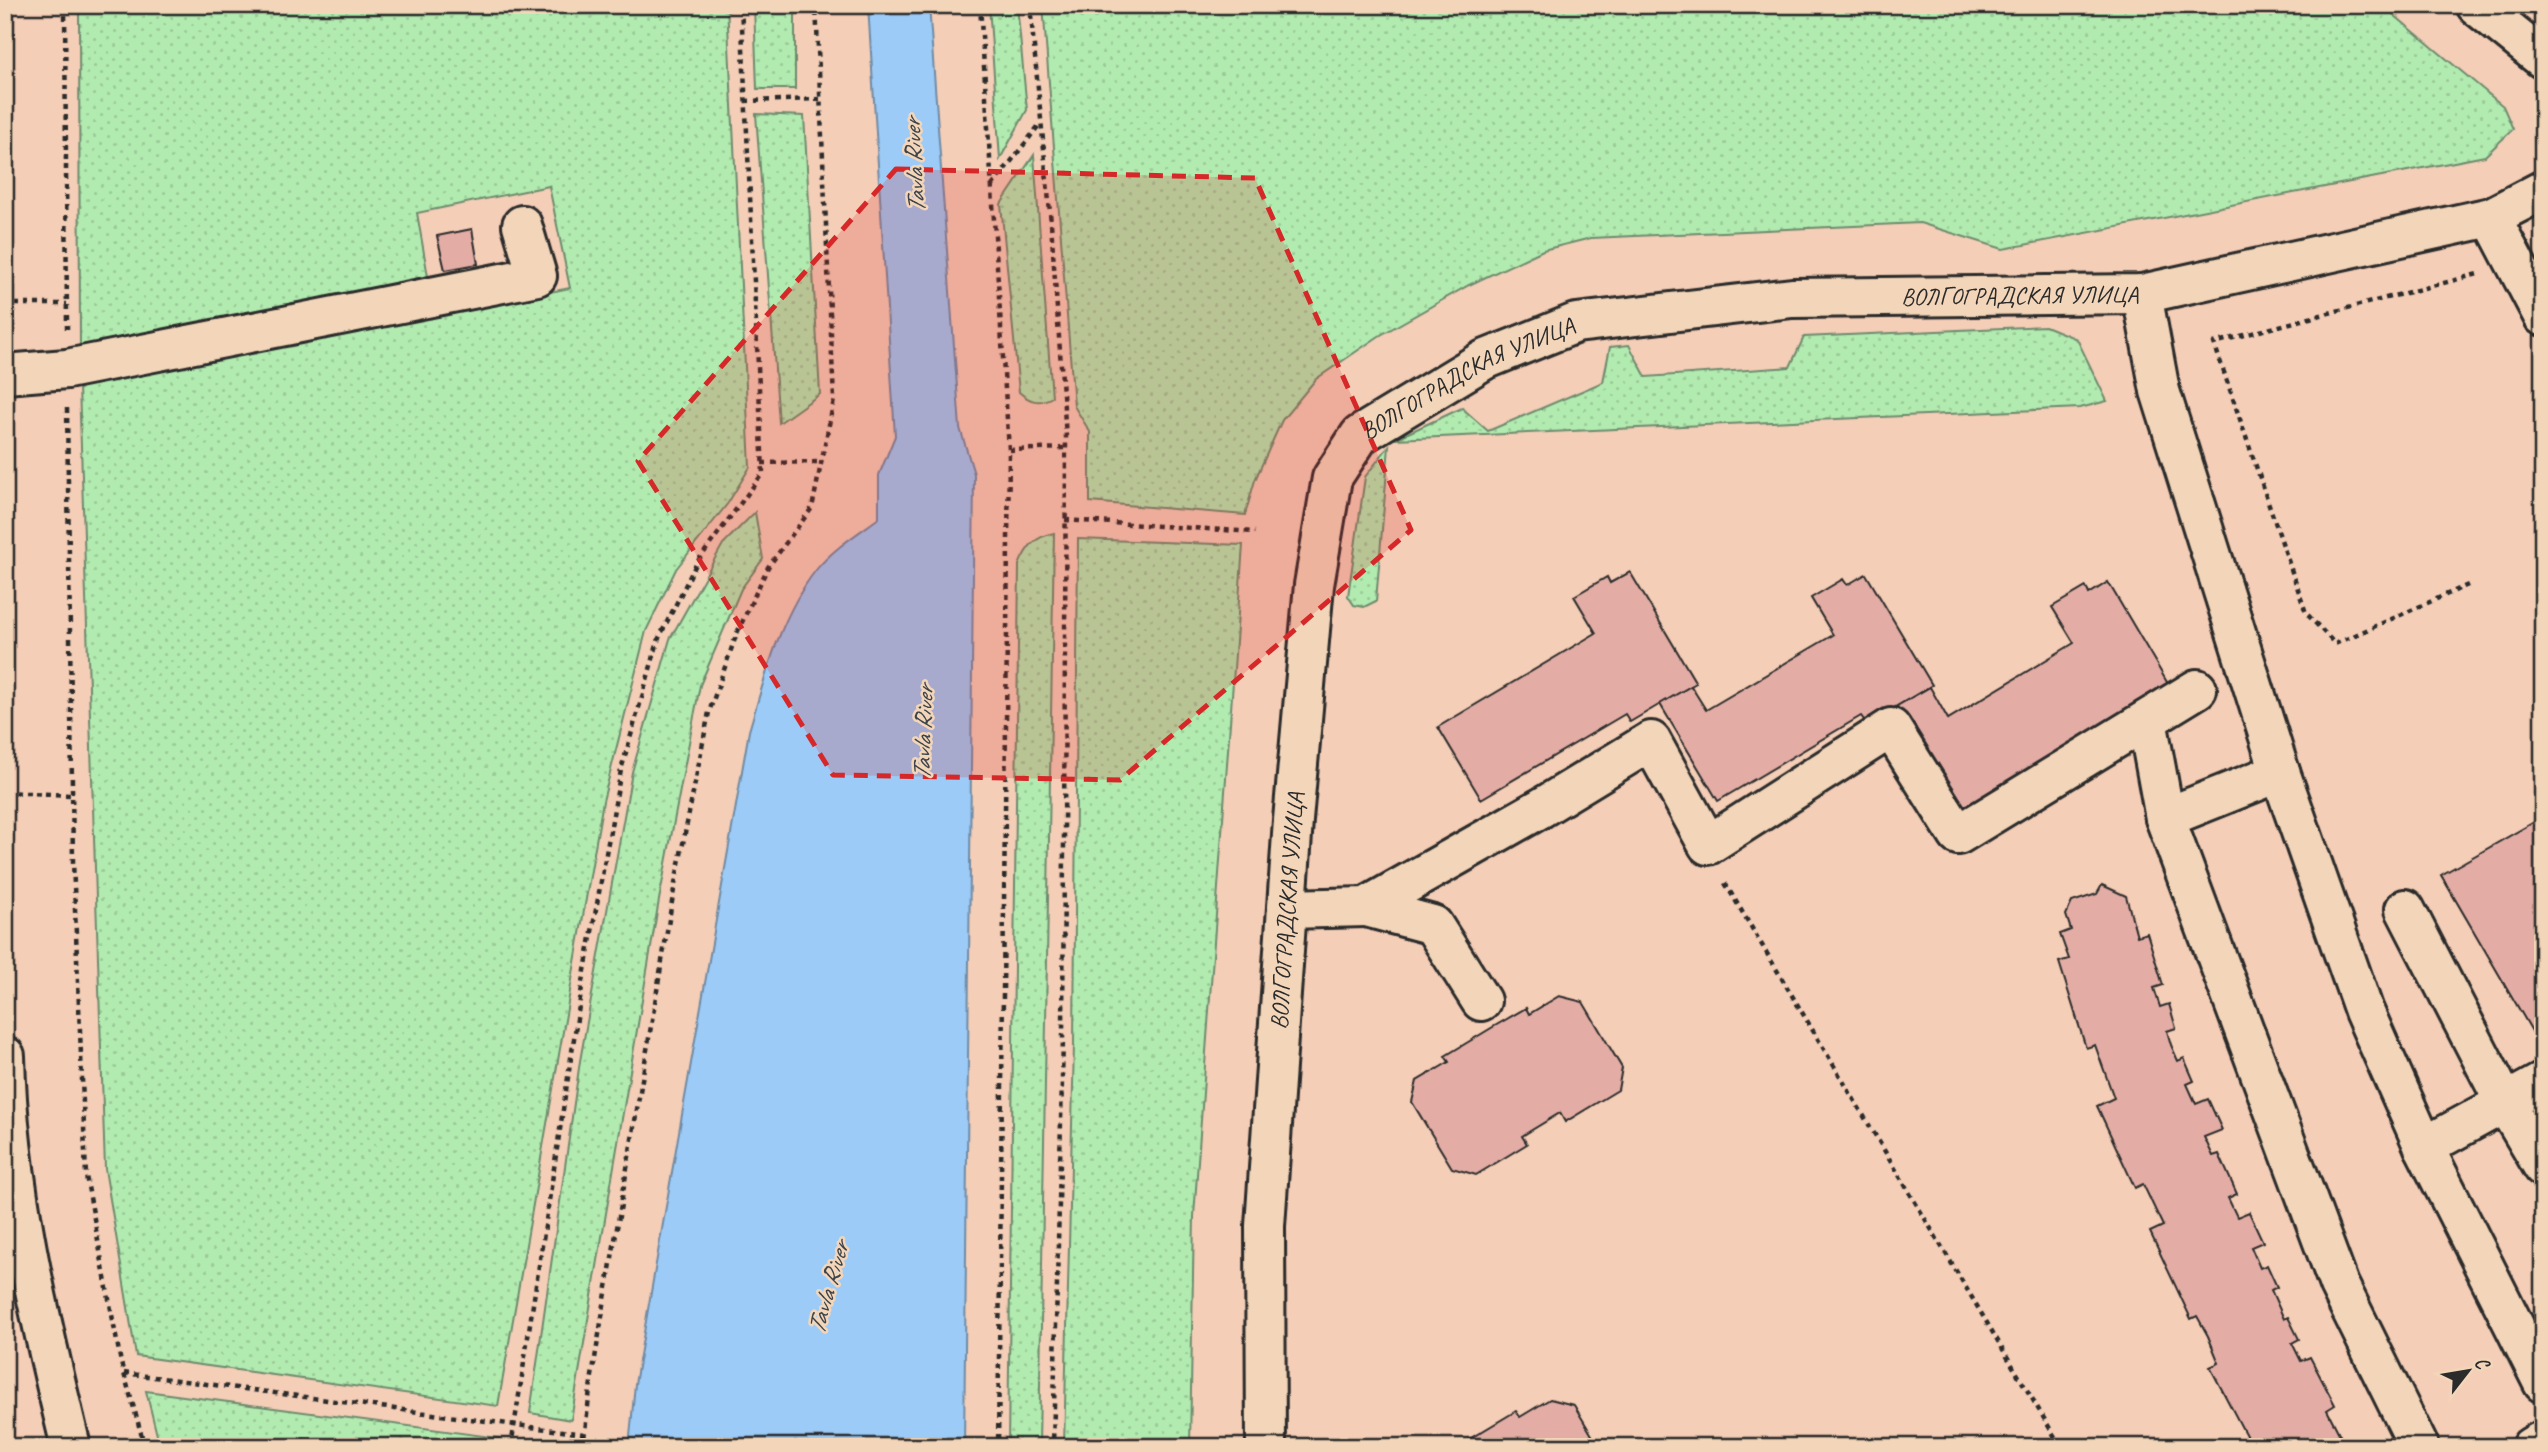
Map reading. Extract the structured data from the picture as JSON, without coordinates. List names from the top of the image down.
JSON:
{
  "streets": {
    "street": ["ВОЛГОГРАДСКАЯ УЛИЦА"]
  },
  "water": ["Tavla River"],
  "north": "top right"
}
